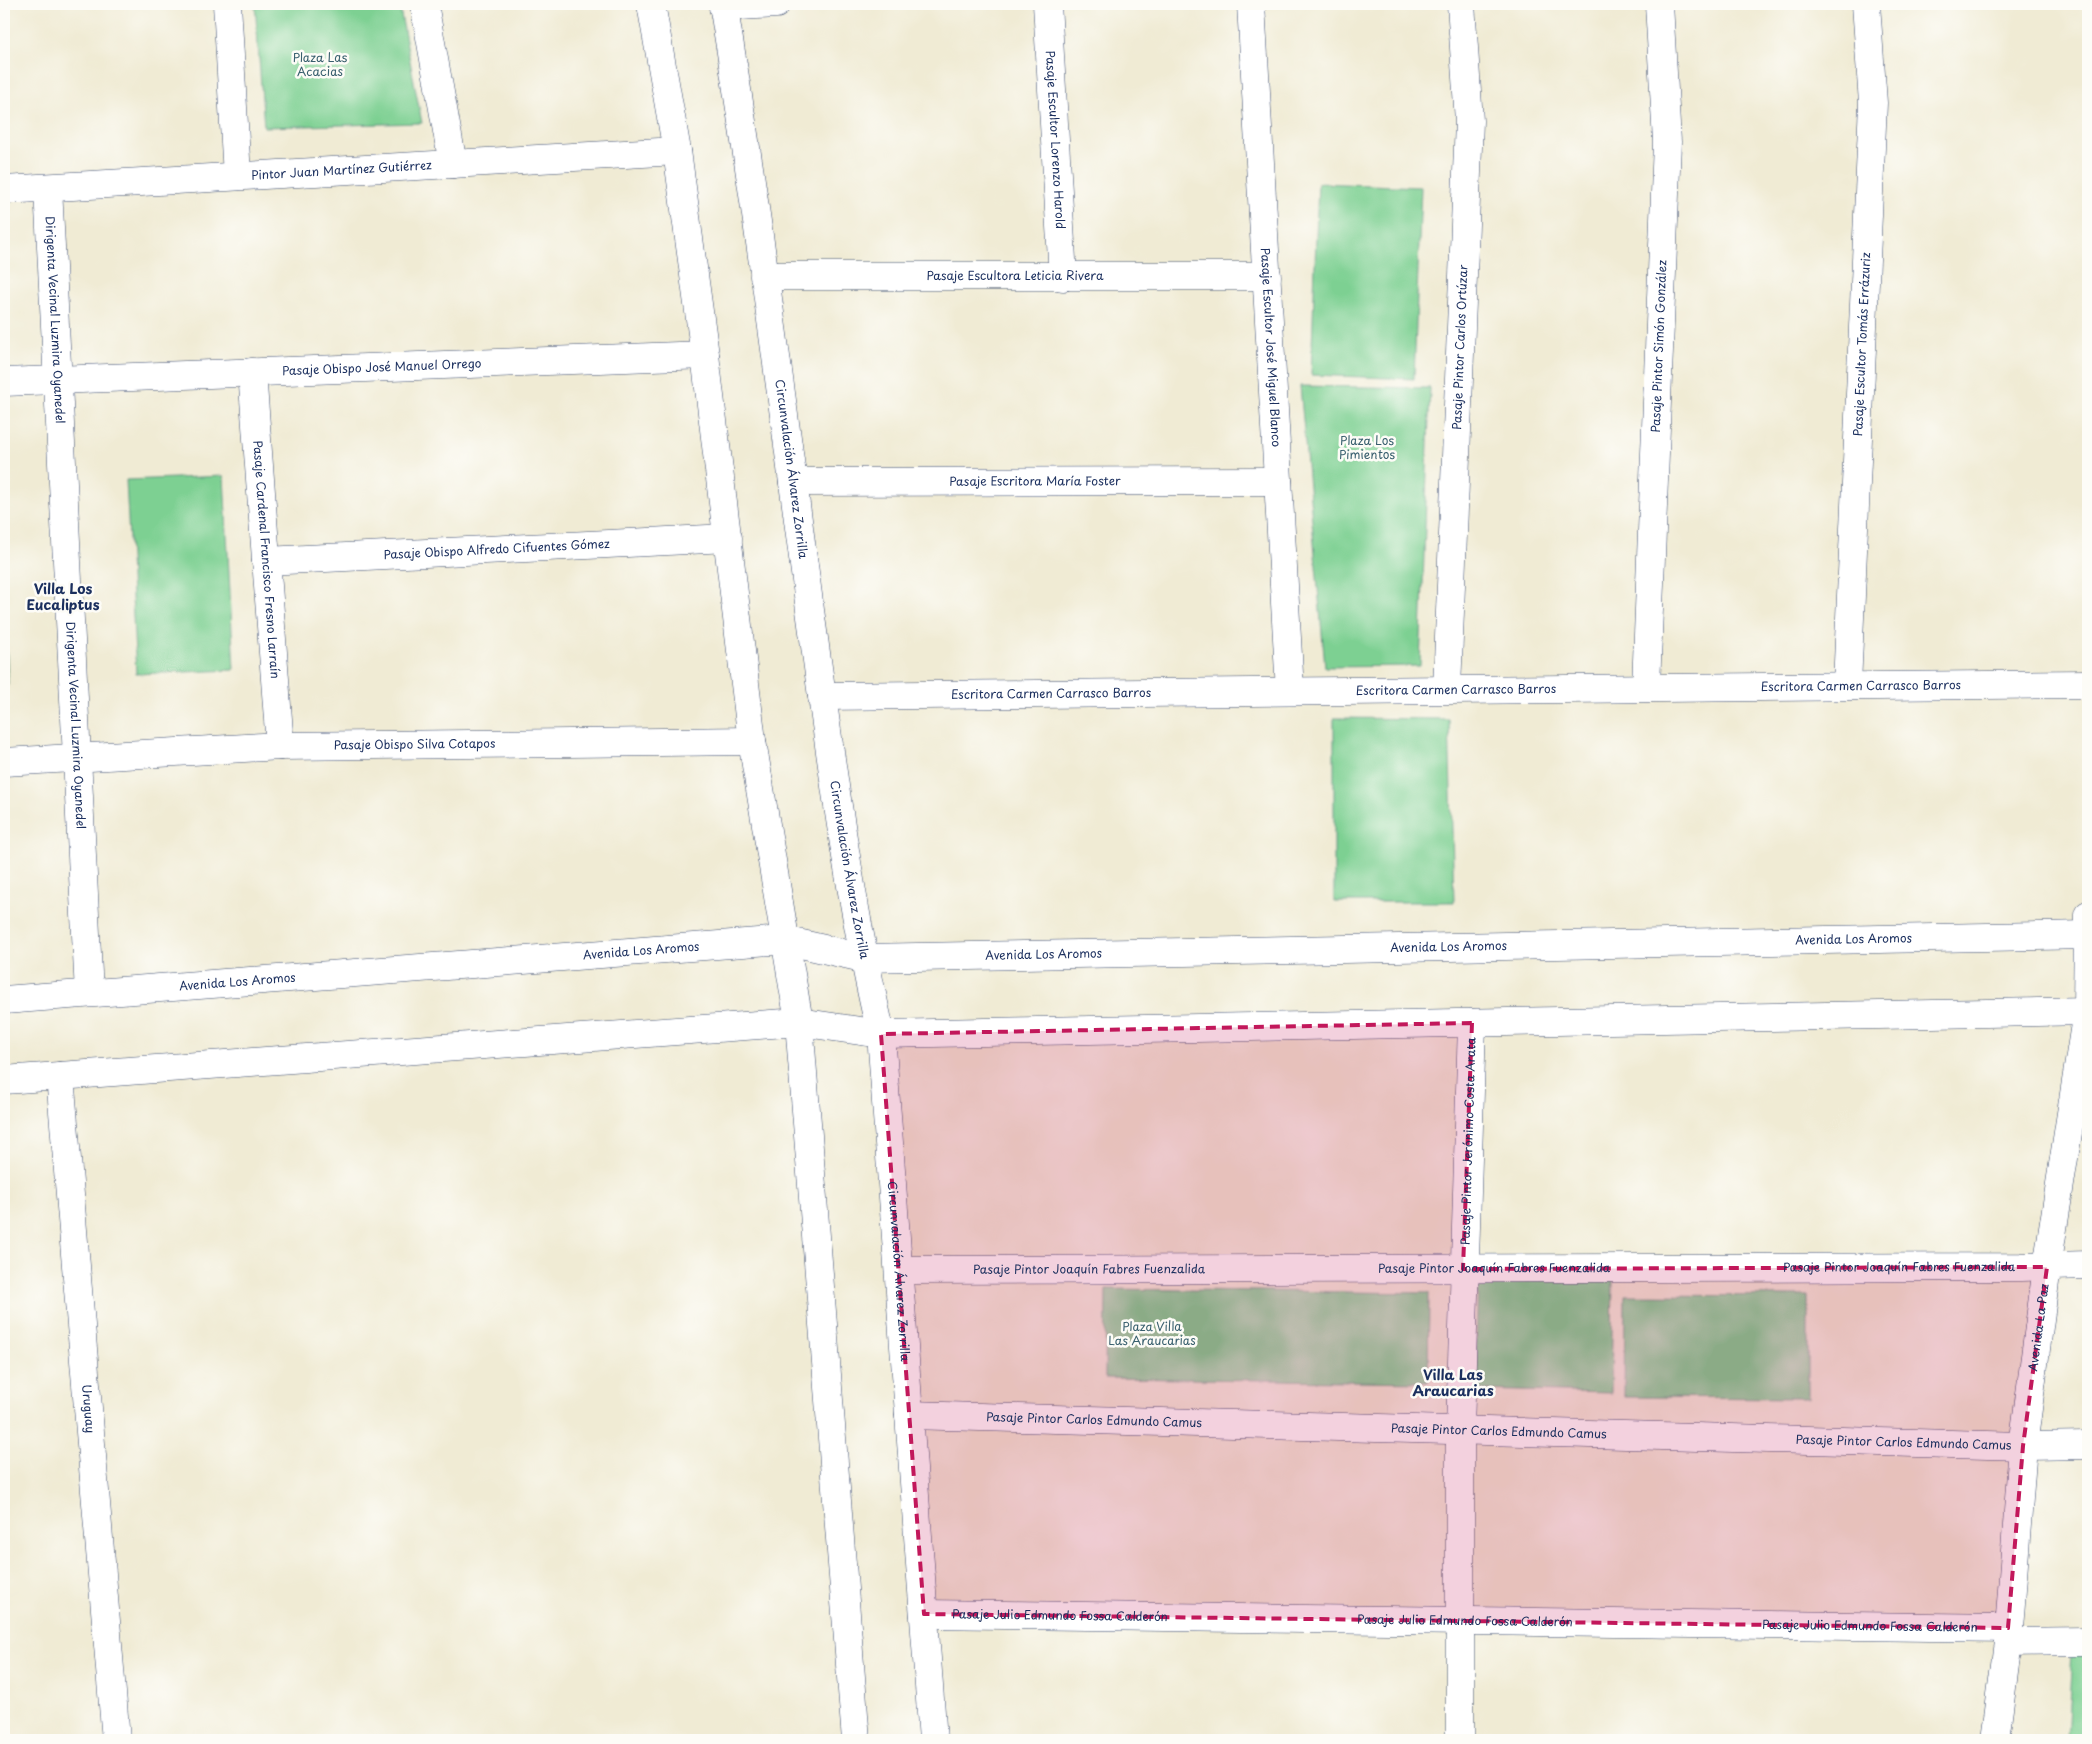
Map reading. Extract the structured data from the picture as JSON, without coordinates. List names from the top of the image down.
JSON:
{
  "streets": {
    "street": [
      "Pasaje Escultor Lorenzo Harold",
      "Pintor Juan Martínez Gutiérrez",
      "Pasaje Escultora Leticia Rivera",
      "Dirigenta Vecinal Luzmira Oyanedel",
      "Pasaje Escultor Tomás Errázuriz",
      "Pasaje Pintor Simón González",
      "Pasaje Pintor Carlos Ortúzar",
      "Pasaje Escultor José Miguel Blanco",
      "Pasaje Obispo José Manuel Orrego",
      "Circunvalación Álvarez Zorrilla",
      "Pasaje Escritora María Foster",
      "Pasaje Obispo Alfredo Cifuentes Gómez",
      "Pasaje Cardenal Francisco Fresno Larraín",
      "Escritora Carmen Carrasco Barros",
      "Pasaje Obispo Silva Cotapos",
      "Avenida Los Aromos",
      "Pasaje Pintor Jerónimo Costa Arata",
      "Pasaje Pintor Joaquín Fabres Fuenzalida",
      "Avenida La Paz",
      "Uruguay",
      "Pasaje Pintor Carlos Edmundo Camus",
      "Pasaje Julio Edmundo Fossa Calderón"
    ]
  },
  "crossings": [
    ["Pasaje Escultor Lorenzo Harold", "Pasaje Escultora Leticia Rivera"],
    ["Pintor Juan Martínez Gutiérrez", "Dirigenta Vecinal Luzmira Oyanedel"],
    ["Pasaje Escultora Leticia Rivera", "Pasaje Escultor José Miguel Blanco"],
    ["Pasaje Escultora Leticia Rivera", "Circunvalación Álvarez Zorrilla"],
    ["Dirigenta Vecinal Luzmira Oyanedel", "Pasaje Obispo José Manuel Orrego"],
    ["Dirigenta Vecinal Luzmira Oyanedel", "Pasaje Obispo Silva Cotapos"],
    ["Dirigenta Vecinal Luzmira Oyanedel", "Avenida Los Aromos"],
    ["Pasaje Escultor Tomás Errázuriz", "Escritora Carmen Carrasco Barros"],
    ["Pasaje Pintor Simón González", "Escritora Carmen Carrasco Barros"],
    ["Pasaje Pintor Carlos Ortúzar", "Escritora Carmen Carrasco Barros"],
    ["Pasaje Escultor José Miguel Blanco", "Pasaje Escritora María Foster"],
    ["Pasaje Escultor José Miguel Blanco", "Escritora Carmen Carrasco Barros"],
    ["Pasaje Obispo José Manuel Orrego", "Pasaje Cardenal Francisco Fresno Larraín"],
    ["Circunvalación Álvarez Zorrilla", "Pasaje Escritora María Foster"],
    ["Circunvalación Álvarez Zorrilla", "Escritora Carmen Carrasco Barros"],
    ["Circunvalación Álvarez Zorrilla", "Avenida Los Aromos"],
    ["Circunvalación Álvarez Zorrilla", "Pasaje Pintor Joaquín Fabres Fuenzalida"],
    ["Circunvalación Álvarez Zorrilla", "Pasaje Pintor Carlos Edmundo Camus"],
    ["Circunvalación Álvarez Zorrilla", "Pasaje Julio Edmundo Fossa Calderón"],
    ["Pasaje Obispo Alfredo Cifuentes Gómez", "Pasaje Cardenal Francisco Fresno Larraín"],
    ["Pasaje Cardenal Francisco Fresno Larraín", "Pasaje Obispo Silva Cotapos"],
    ["Avenida Los Aromos", "Avenida La Paz"],
    ["Pasaje Pintor Jerónimo Costa Arata", "Pasaje Pintor Joaquín Fabres Fuenzalida"],
    ["Pasaje Pintor Jerónimo Costa Arata", "Pasaje Pintor Carlos Edmundo Camus"],
    ["Pasaje Pintor Jerónimo Costa Arata", "Pasaje Julio Edmundo Fossa Calderón"],
    ["Pasaje Pintor Joaquín Fabres Fuenzalida", "Avenida La Paz"],
    ["Avenida La Paz", "Pasaje Pintor Carlos Edmundo Camus"],
    ["Avenida La Paz", "Pasaje Julio Edmundo Fossa Calderón"]
  ],
  "districts": ["Villa Los Eucaliptus", "Villa Las Araucarias"],
  "parks": ["Plaza Las Acacias", "Plaza Los Pimientos", "Plaza Villa Las Araucarias"]
}
